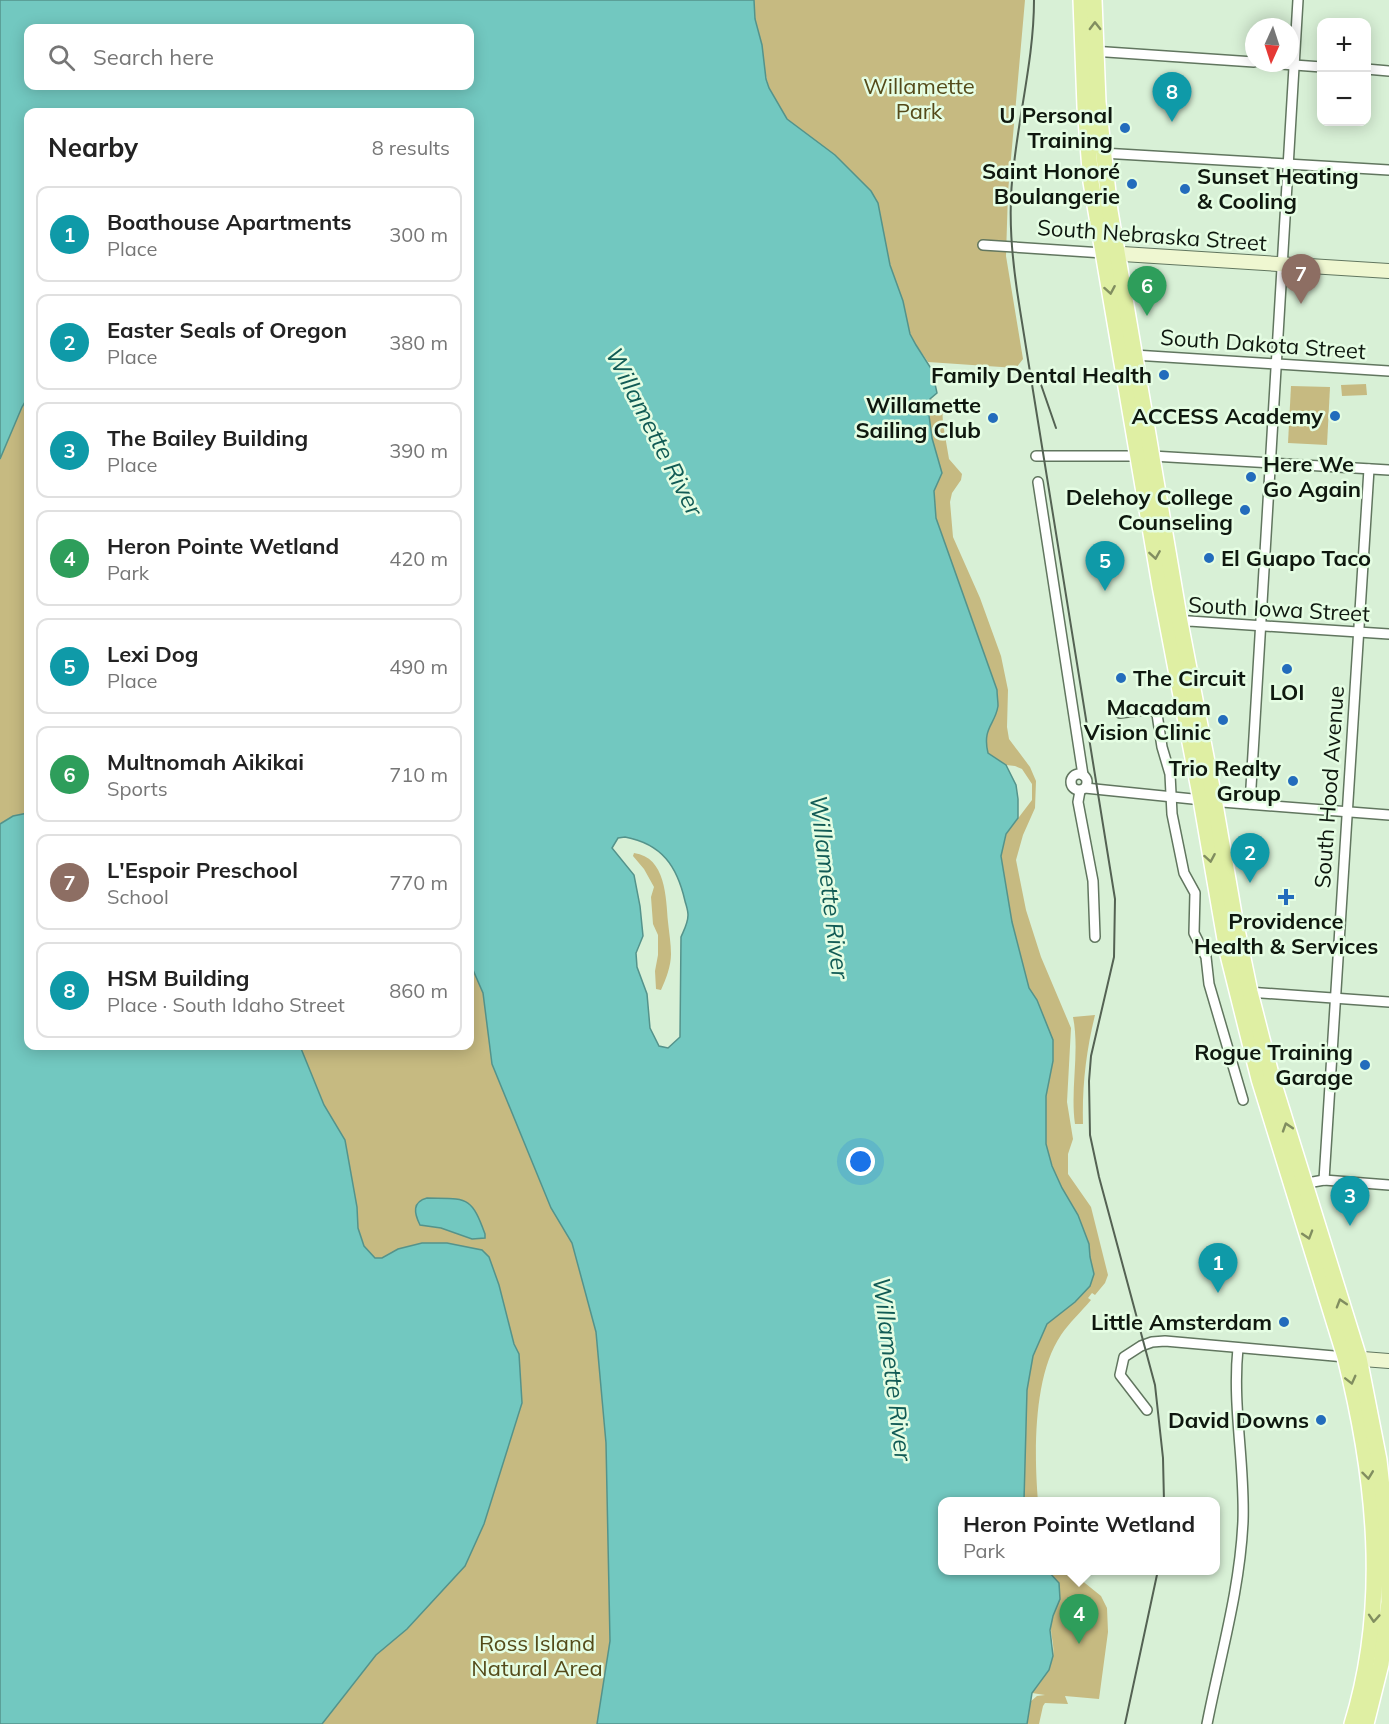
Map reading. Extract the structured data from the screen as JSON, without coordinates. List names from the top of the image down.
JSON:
{
  "streets": {
    "street": [
      "South Nebraska Street",
      "South Dakota Street",
      "South Iowa Street",
      "South Hood Avenue"
    ]
  },
  "crossings": [
    ["South Iowa Street", "South Hood Avenue"]
  ],
  "water": ["Willamette River"],
  "parks": ["Willamette Park", "Ross Island Natural Area"],
  "places": {
    "other": [
      "U Personal Training",
      "Saint Honoré Boulangerie",
      "Sunset Heating & Cooling",
      "Family Dental Health",
      "ACCESS Academy",
      "Willamette Sailing Club",
      "Here We Go Again",
      "Delehoy College Counseling",
      "El Guapo Taco",
      "LOI",
      "The Circuit",
      "Macadam Vision Clinic",
      "Trio Realty Group",
      "Rogue Training Garage",
      "Little Amsterdam",
      "David Downs"
    ],
    "health": ["Providence Health & Services"]
  },
  "north": "bottom",
  "page": {
    "map_buttons": ["+", "−"],
    "search": "Search here",
    "pins": [
      "8",
      "7",
      "6",
      "5",
      "2",
      "3",
      "1",
      "4"
    ],
    "heading": ["Nearby", "8 results"],
    "list": [
      {
        "mark": "1",
        "name": "Boathouse Apartments",
        "note": "Place",
        "value": "300 m"
      },
      {
        "mark": "2",
        "name": "Easter Seals of Oregon",
        "note": "Place",
        "value": "380 m"
      },
      {
        "mark": "3",
        "name": "The Bailey Building",
        "note": "Place",
        "value": "390 m"
      },
      {
        "mark": "4",
        "name": "Heron Pointe Wetland",
        "note": "Park",
        "value": "420 m"
      },
      {
        "mark": "5",
        "name": "Lexi Dog",
        "note": "Place",
        "value": "490 m"
      },
      {
        "mark": "6",
        "name": "Multnomah Aikikai",
        "note": "Sports",
        "value": "710 m"
      },
      {
        "mark": "7",
        "name": "L'Espoir Preschool",
        "note": "School",
        "value": "770 m"
      },
      {
        "mark": "8",
        "name": "HSM Building",
        "note": "Place · South Idaho Street",
        "value": "860 m"
      }
    ],
    "popup": ["Heron Pointe Wetland", "Park"]
  }
}
